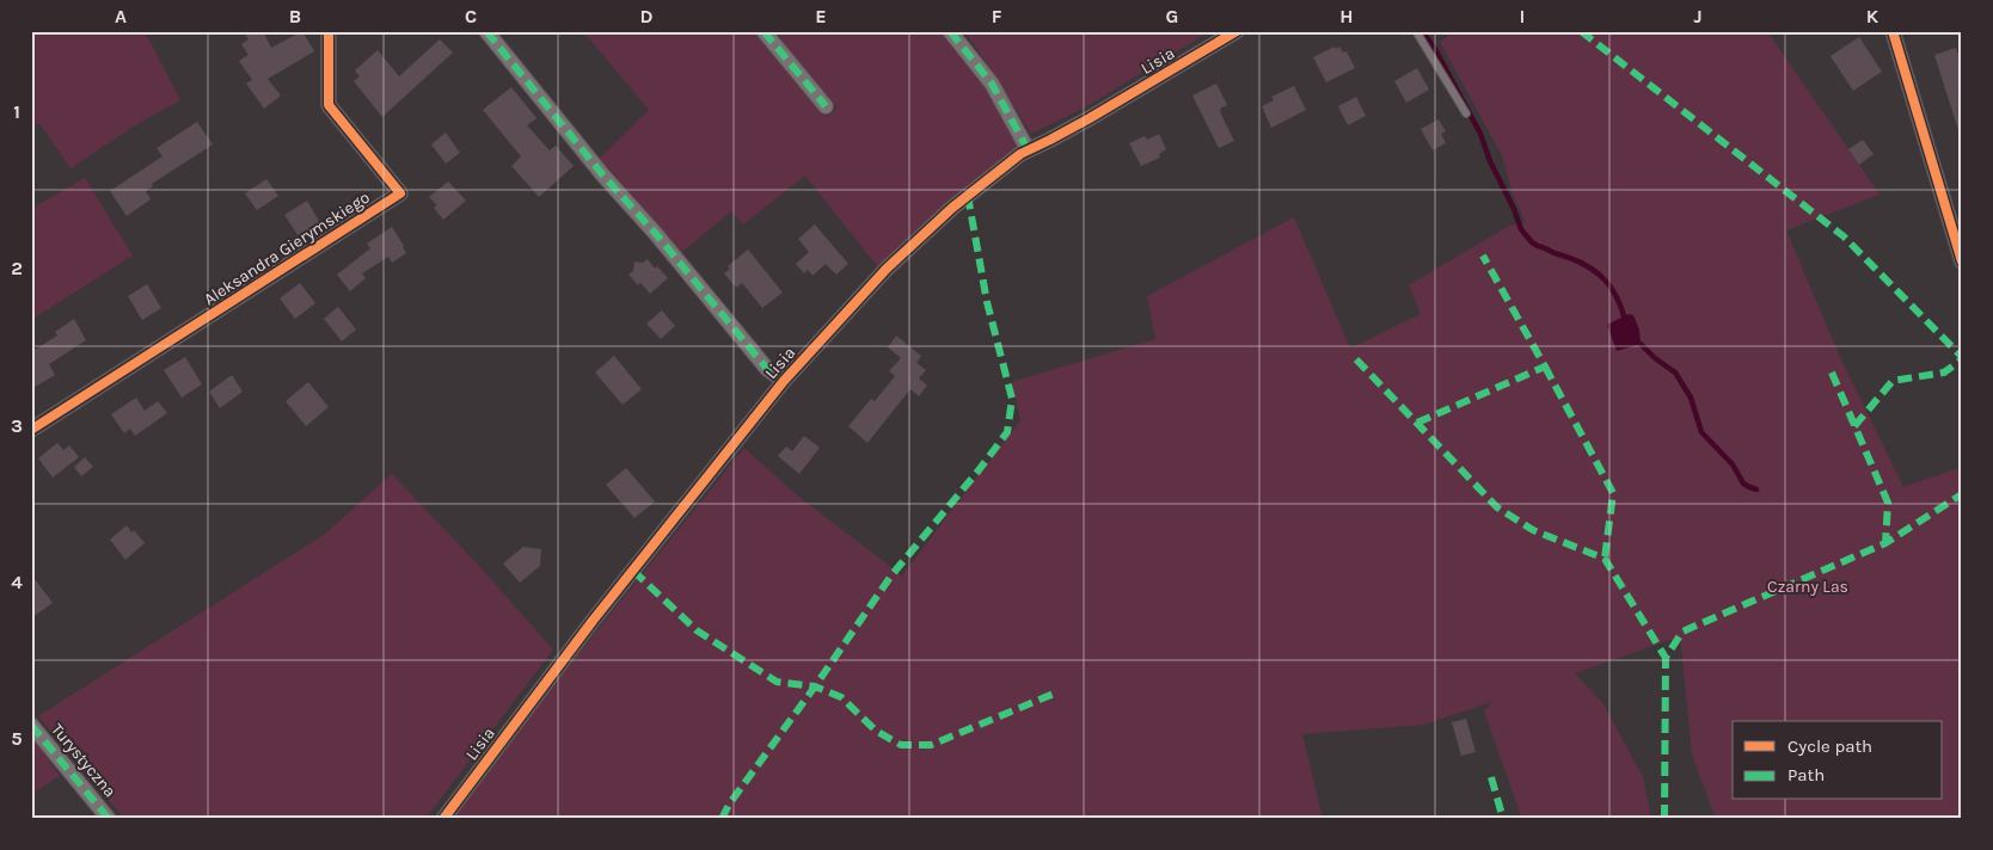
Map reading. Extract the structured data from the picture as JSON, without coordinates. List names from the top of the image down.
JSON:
{
  "streets": {
    "street": ["Lisia", "Aleksandra Gierymskiego", "Turystyczna"]
  },
  "parks": ["Czarny Las"],
  "legend": ["Cycle path", "Path"],
  "grid": {
    "columns": [
      "A",
      "B",
      "C",
      "D",
      "E",
      "F",
      "G",
      "H",
      "I",
      "J",
      "K"
    ],
    "rows": [
      "1",
      "2",
      "3",
      "4",
      "5"
    ]
  }
}
